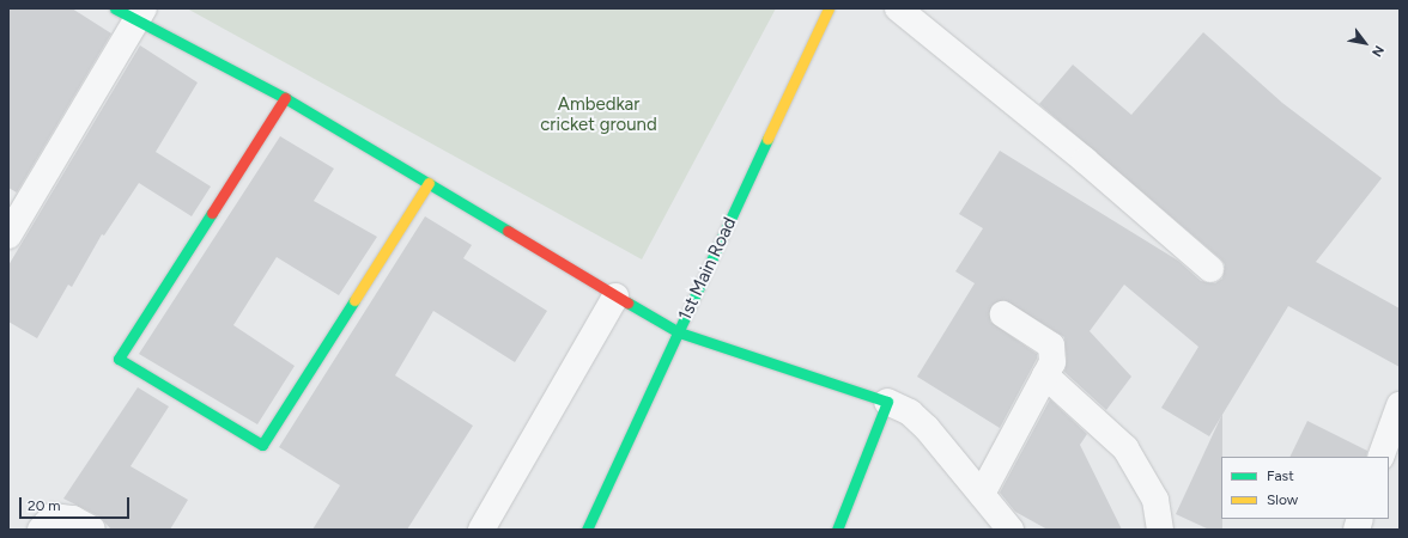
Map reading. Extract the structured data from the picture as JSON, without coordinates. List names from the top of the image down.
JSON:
{
  "streets": {
    "street": ["1st Main Road"]
  },
  "parks": ["Ambedkar cricket ground"],
  "legend": ["Fast", "Slow"],
  "scale_bar": "20 m",
  "north": "bottom right"
}
